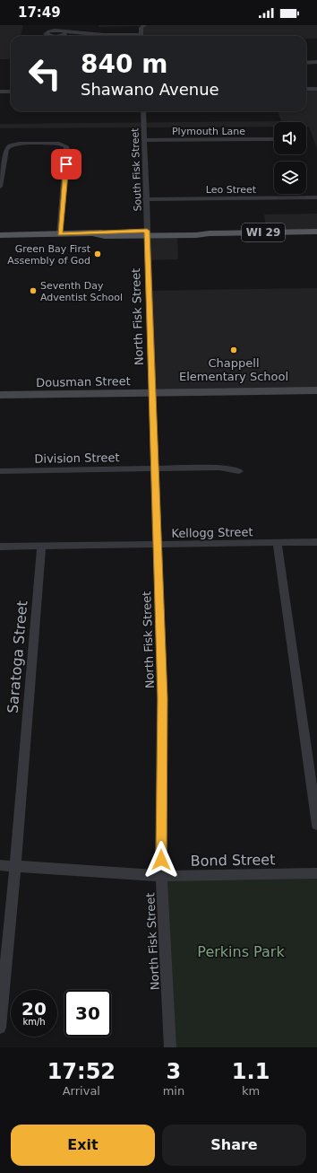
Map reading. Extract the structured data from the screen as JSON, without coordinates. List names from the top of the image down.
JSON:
{
  "streets": {
    "main road": ["WI 29"],
    "street": [
      "Plymouth Lane",
      "South Fisk Street",
      "Leo Street",
      "North Fisk Street",
      "Dousman Street",
      "Division Street",
      "Kellogg Street",
      "Saratoga Street",
      "Bond Street"
    ]
  },
  "crossings": [
    ["Plymouth Lane", "South Fisk Street"],
    ["South Fisk Street", "Leo Street"],
    ["South Fisk Street", "WI 29"],
    ["South Fisk Street", "North Fisk Street"],
    ["WI 29", "North Fisk Street"],
    ["North Fisk Street", "Dousman Street"],
    ["North Fisk Street", "Division Street"],
    ["North Fisk Street", "Kellogg Street"],
    ["North Fisk Street", "Bond Street"],
    ["Kellogg Street", "Saratoga Street"],
    ["Saratoga Street", "Bond Street"]
  ],
  "parks": ["Perkins Park"],
  "places": ["Green Bay First Assembly of God", "Seventh Day Adventist School", "Chappell Elementary School"],
  "page": {
    "status": "17:49",
    "turn": ["840 m", "Shawano Avenue"],
    "speed": "20 km/h",
    "limit": "30",
    "eta": [
      "17:52",
      "Arrival",
      "3",
      "min",
      "1.1",
      "km"
    ],
    "buttons": ["Exit", "Share"]
  }
}
